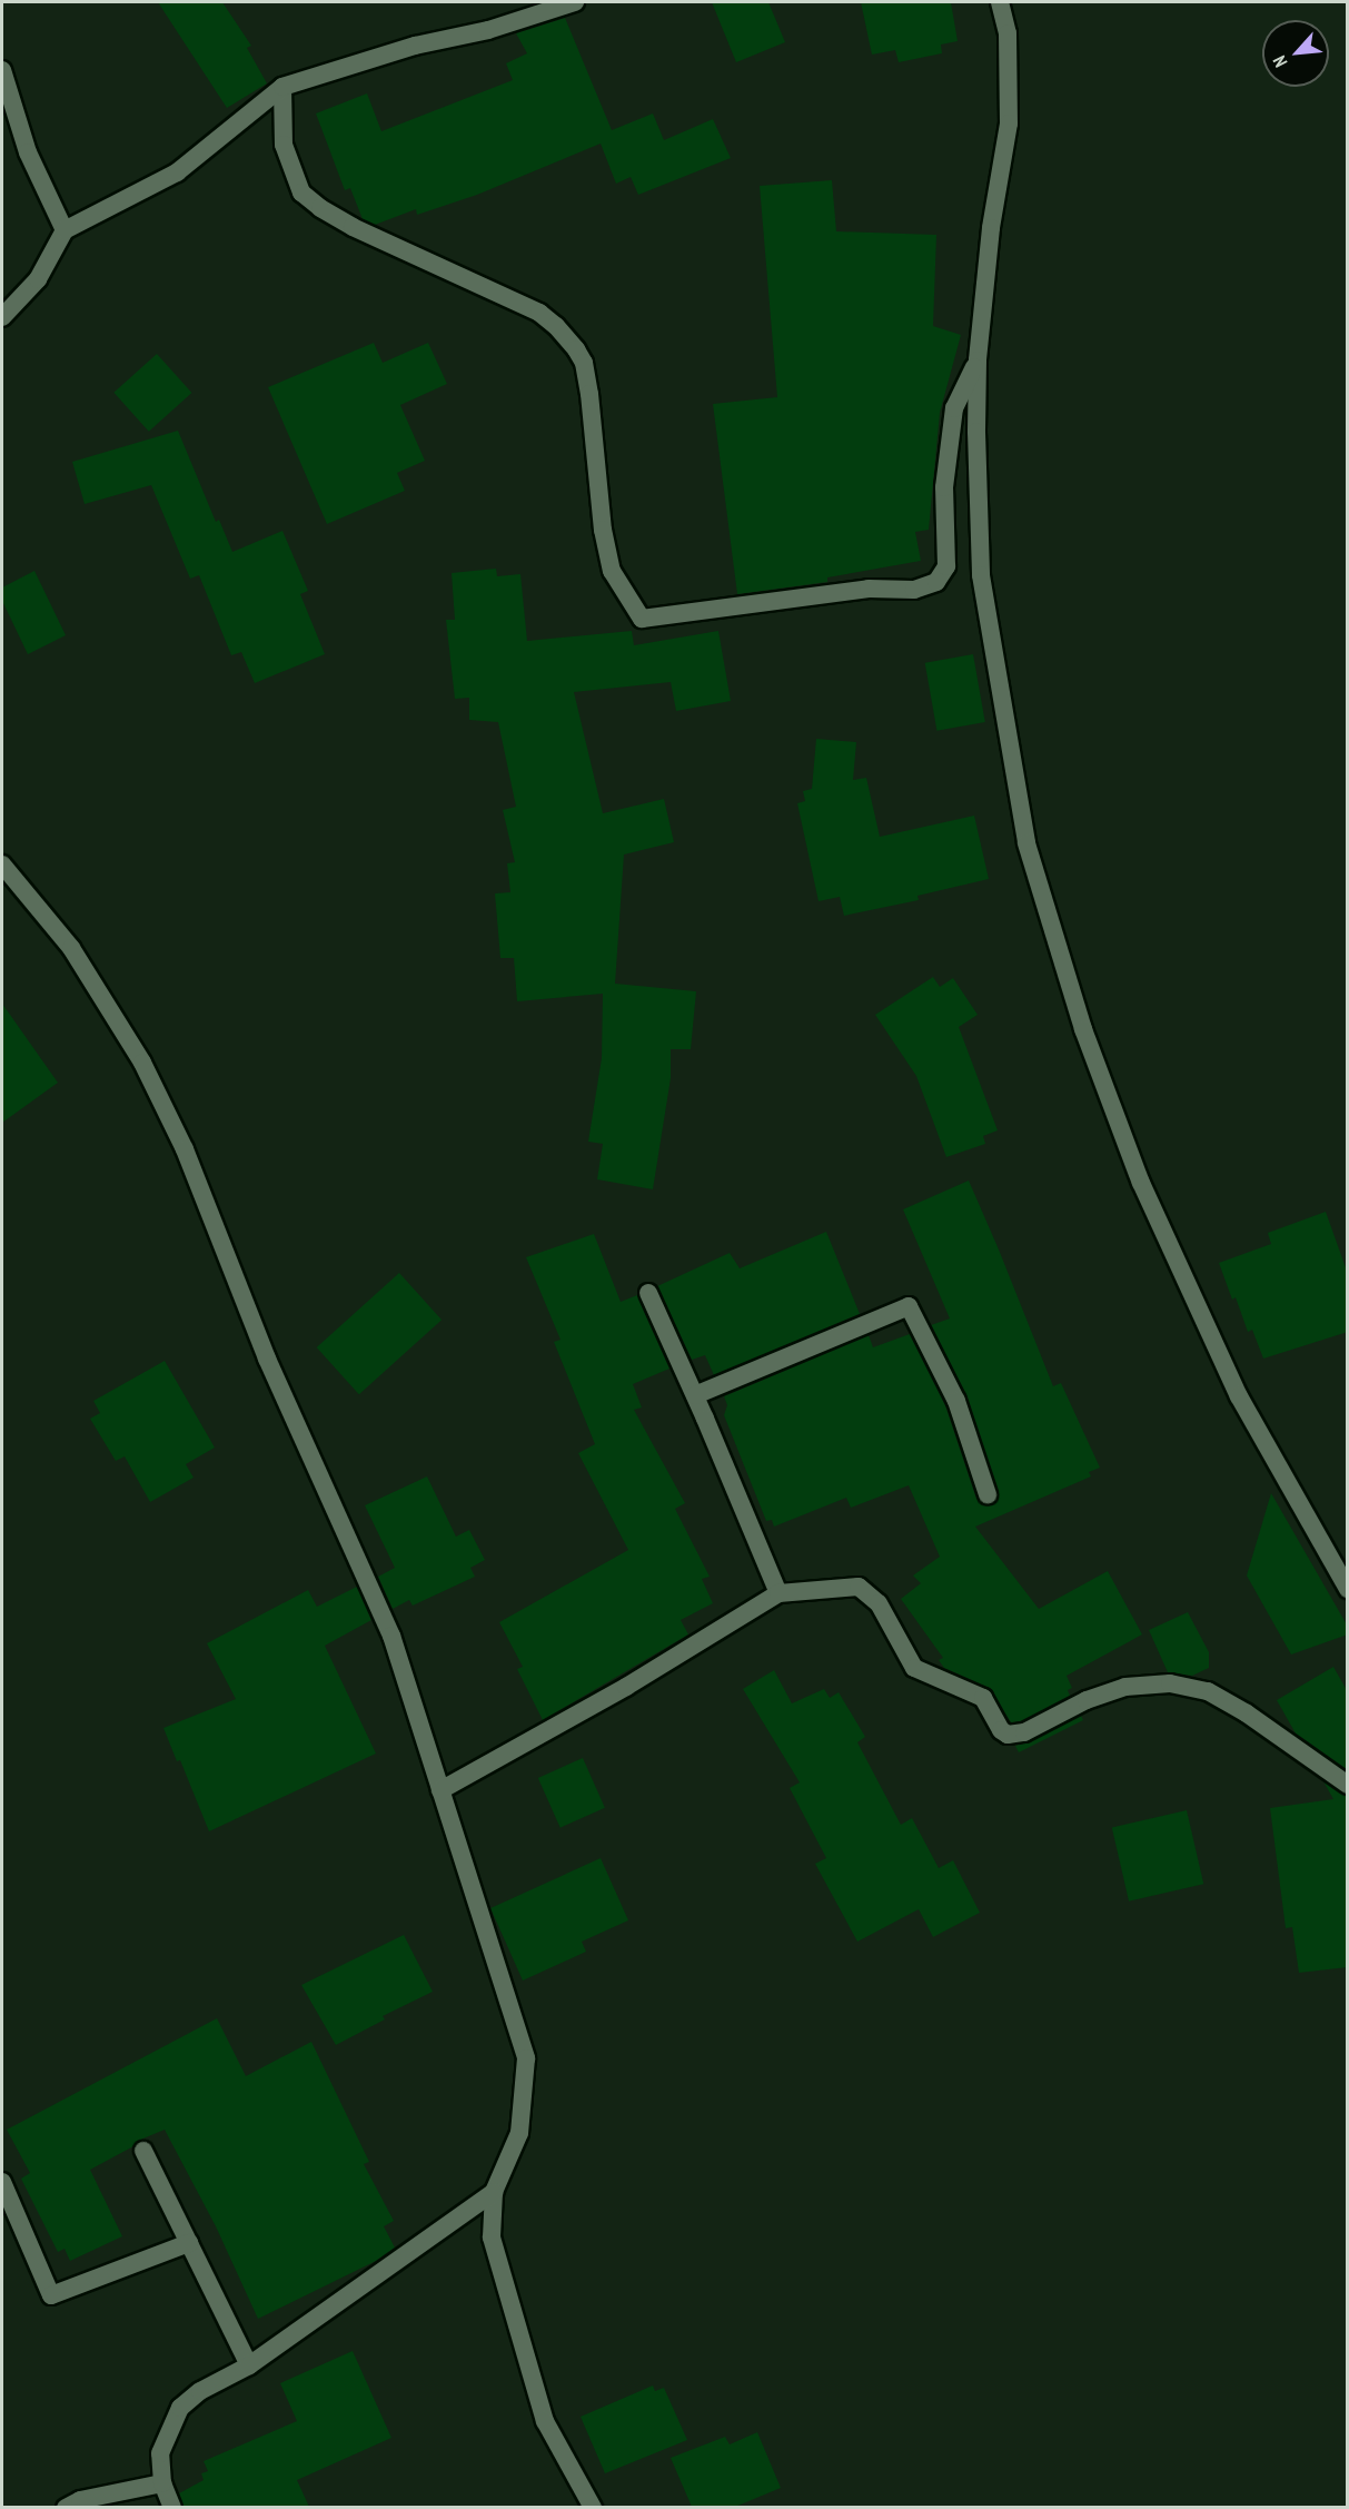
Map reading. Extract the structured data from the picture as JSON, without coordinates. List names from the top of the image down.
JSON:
{
  "north": "bottom left"
}
